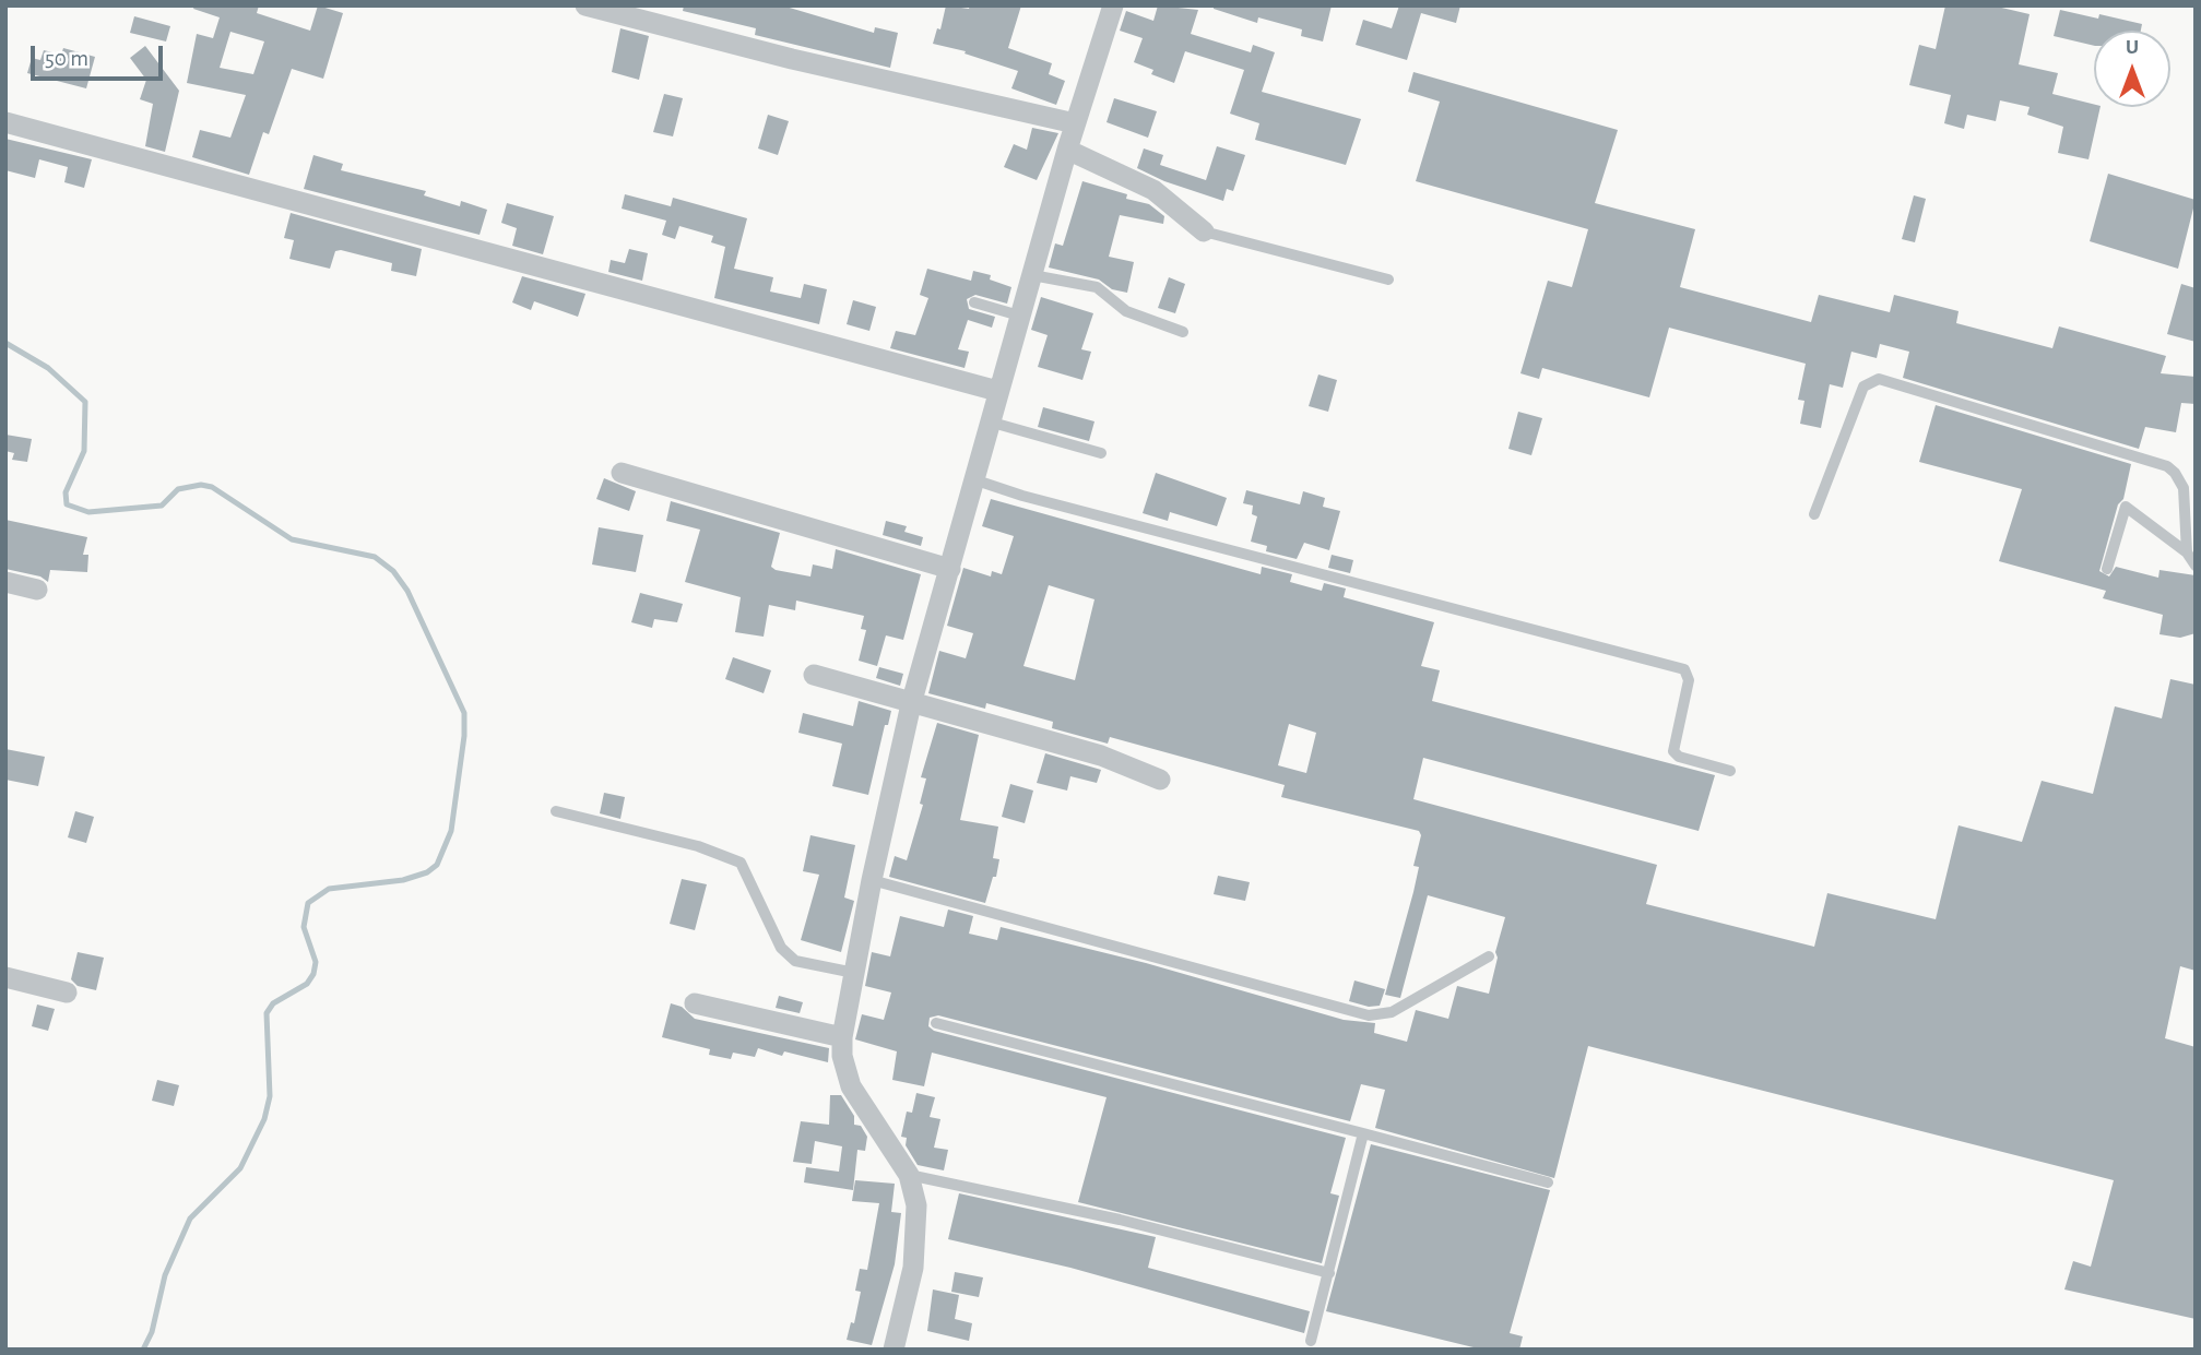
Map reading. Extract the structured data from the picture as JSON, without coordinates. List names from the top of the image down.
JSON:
{
  "scale_bar": "50 m",
  "north": "top"
}
